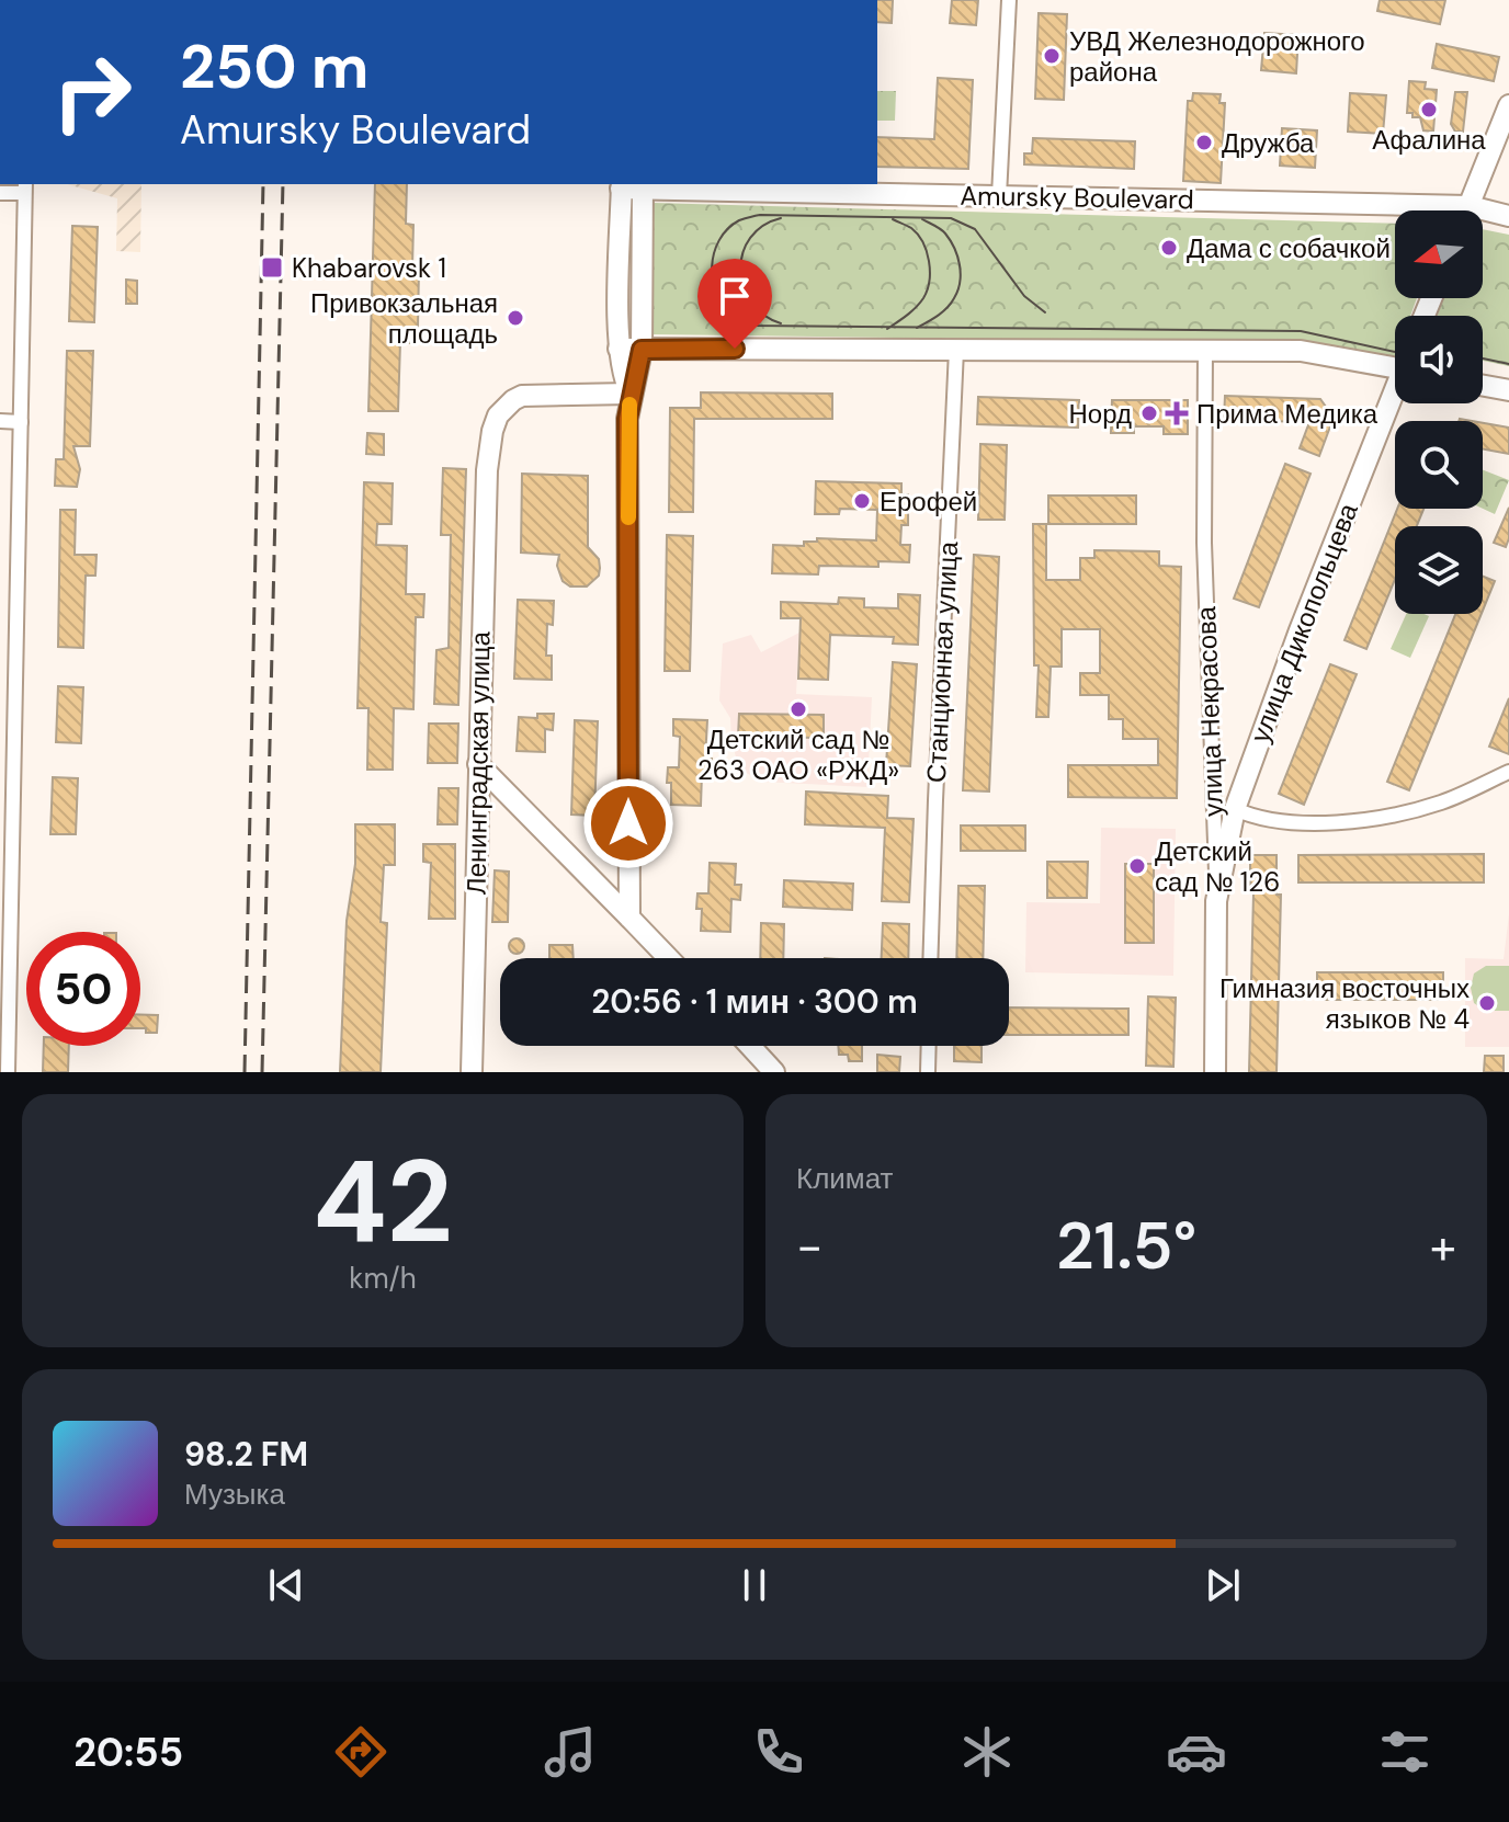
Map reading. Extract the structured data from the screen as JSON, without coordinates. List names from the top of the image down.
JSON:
{
  "streets": {
    "street": [
      "Amursky Boulevard",
      "улица Дикопольцева",
      "Станционная улица",
      "улица Некрасова",
      "Ленинградская улица"
    ]
  },
  "crossings": [
    ["улица Дикопольцева", "улица Некрасова"]
  ],
  "places": {
    "other": [
      "УВД Железнодорожного района",
      "Афалина",
      "Дружба",
      "Дама с собачкой",
      "Привокзальная площадь",
      "Норд",
      "Ерофей",
      "Детский сад № 263 ОАО «РЖД»",
      "Детский сад № 126",
      "Гимназия восточных языков № 4"
    ],
    "transit": ["Khabarovsk 1"],
    "health": ["Прима Медика"]
  },
  "north": "left",
  "page": {
    "turn": ["250 m", "Amursky Boulevard"],
    "limit": "50",
    "trip": "20:56 · 1 мин · 300 m",
    "tile": [
      ["42", "km/h"],
      "Климат"
    ],
    "heat": ["−", "21.5°", "+"],
    "song": ["98.2 FM", "Музыка"],
    "tabs": "20:55"
  }
}
